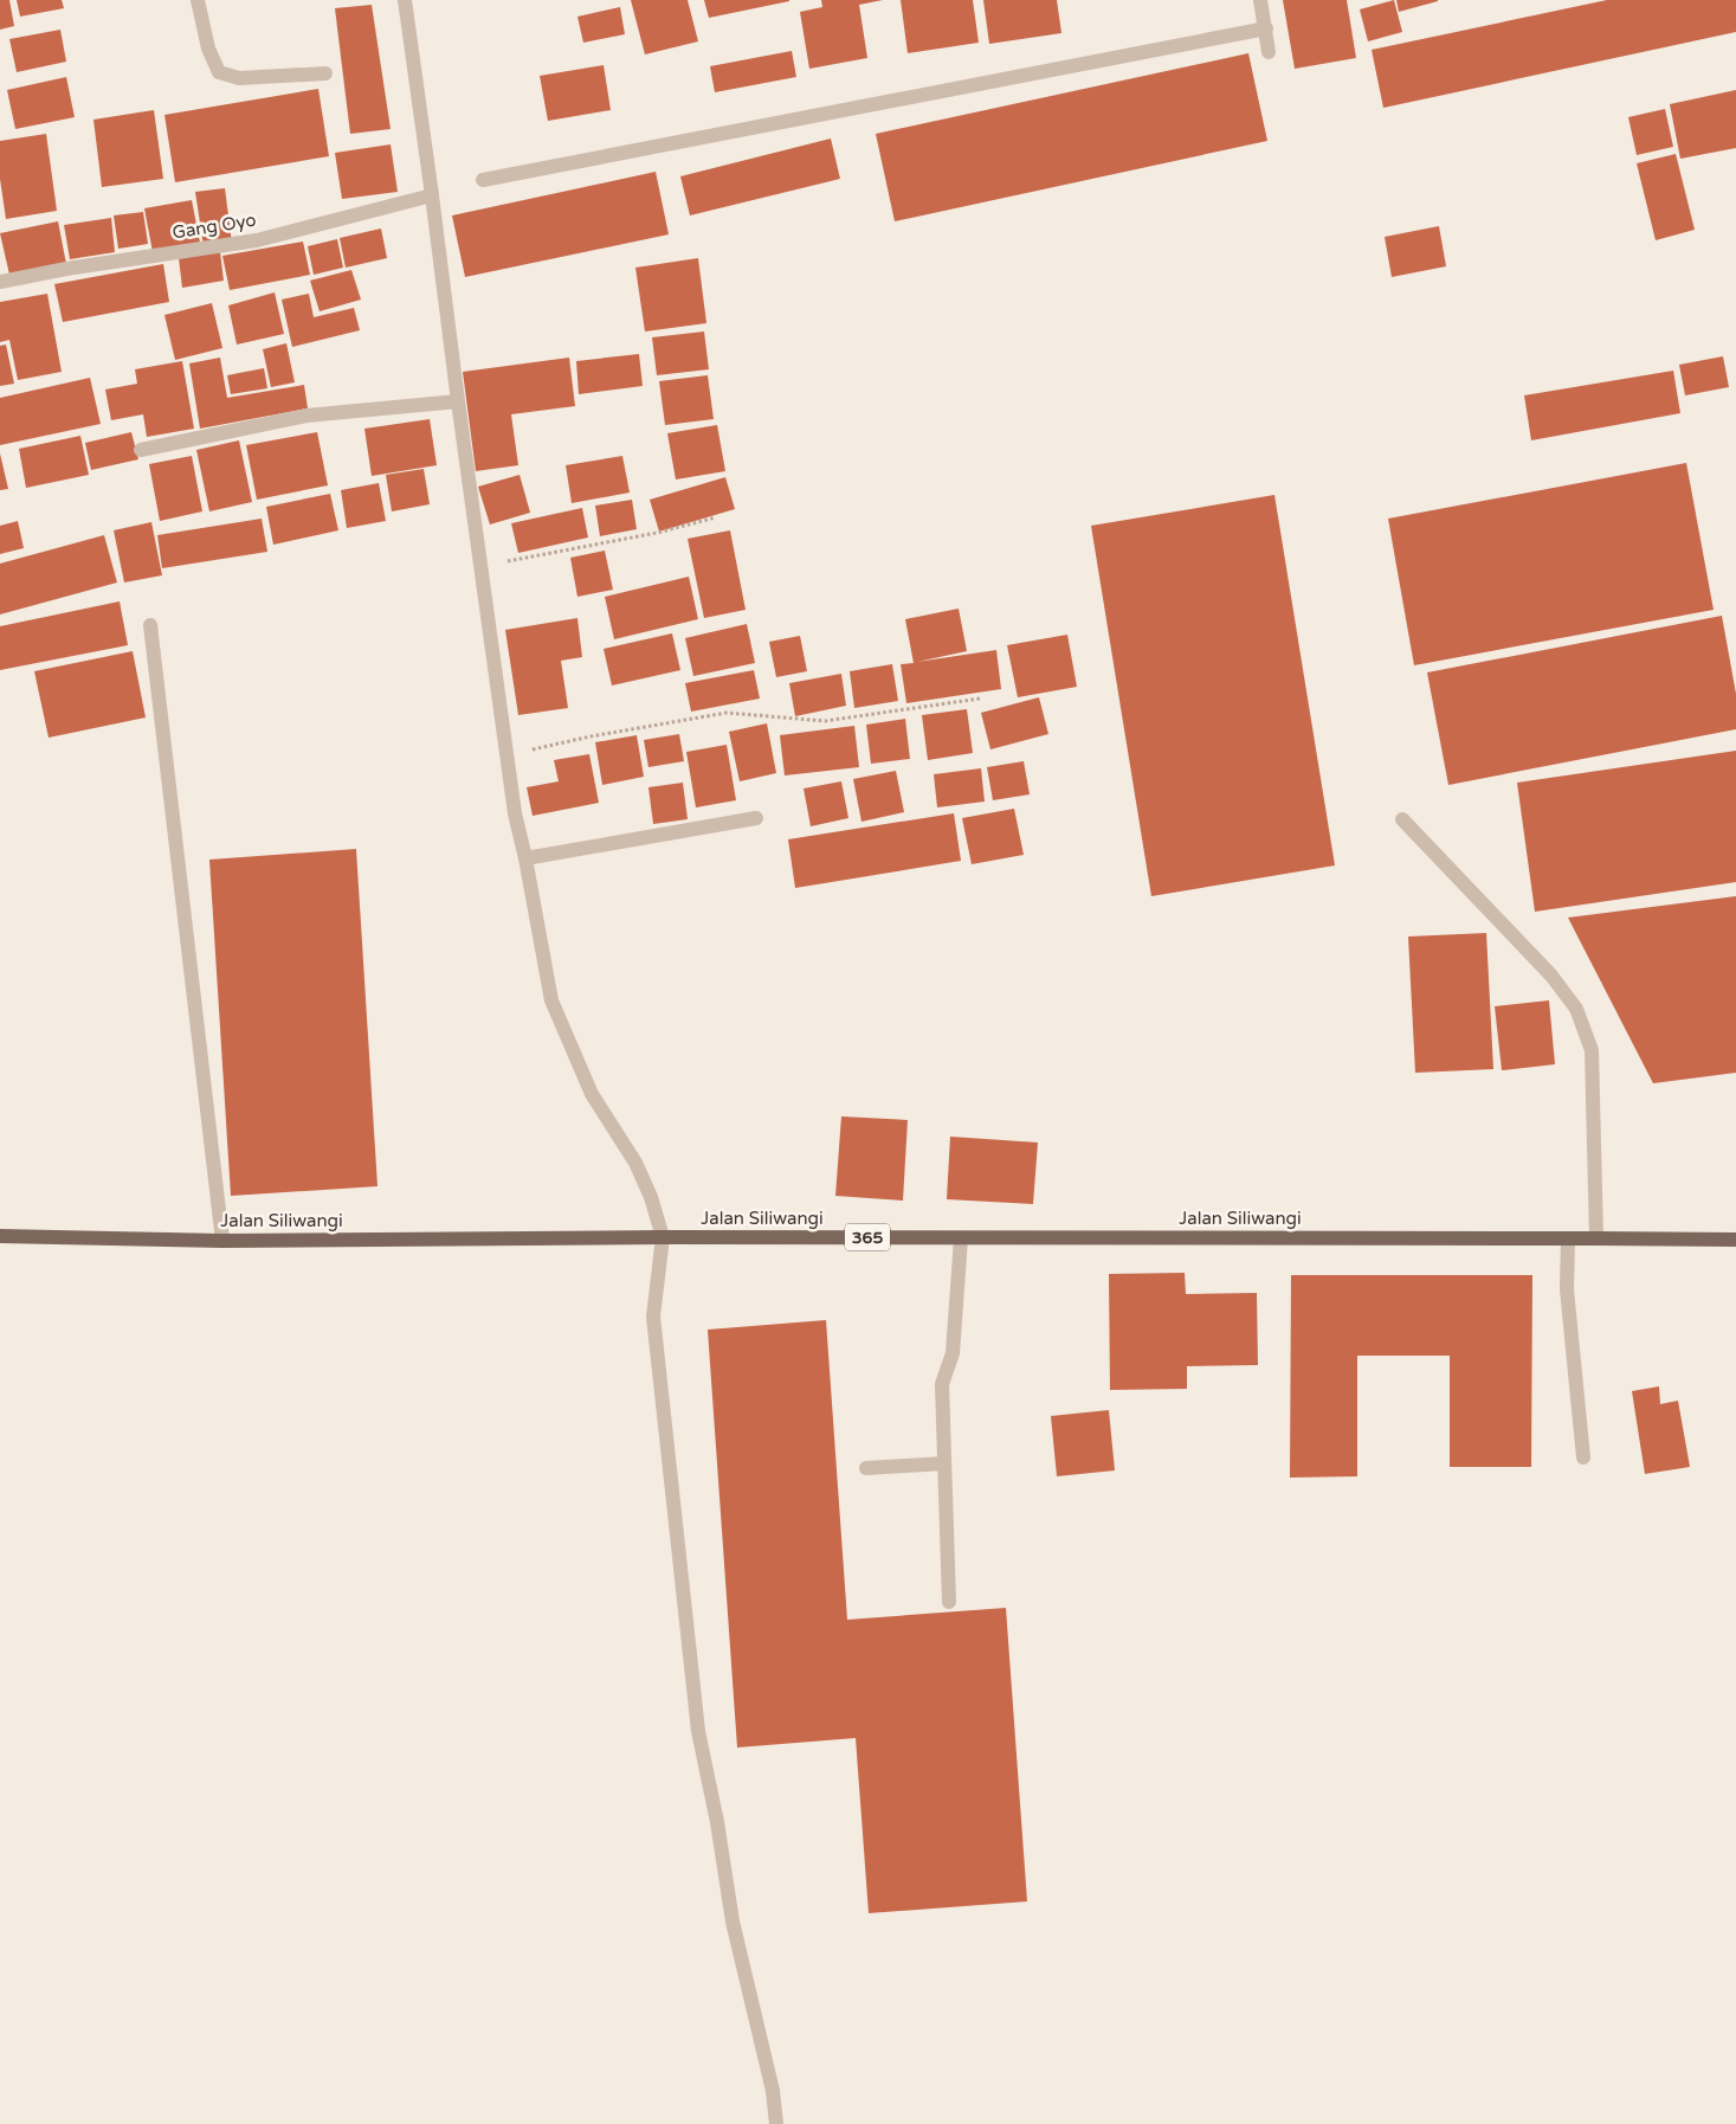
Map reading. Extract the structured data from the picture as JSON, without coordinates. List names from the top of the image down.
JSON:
{
  "streets": {
    "main road": ["Jalan Siliwangi", "365"],
    "street": ["Gang Oyo"]
  }
}
